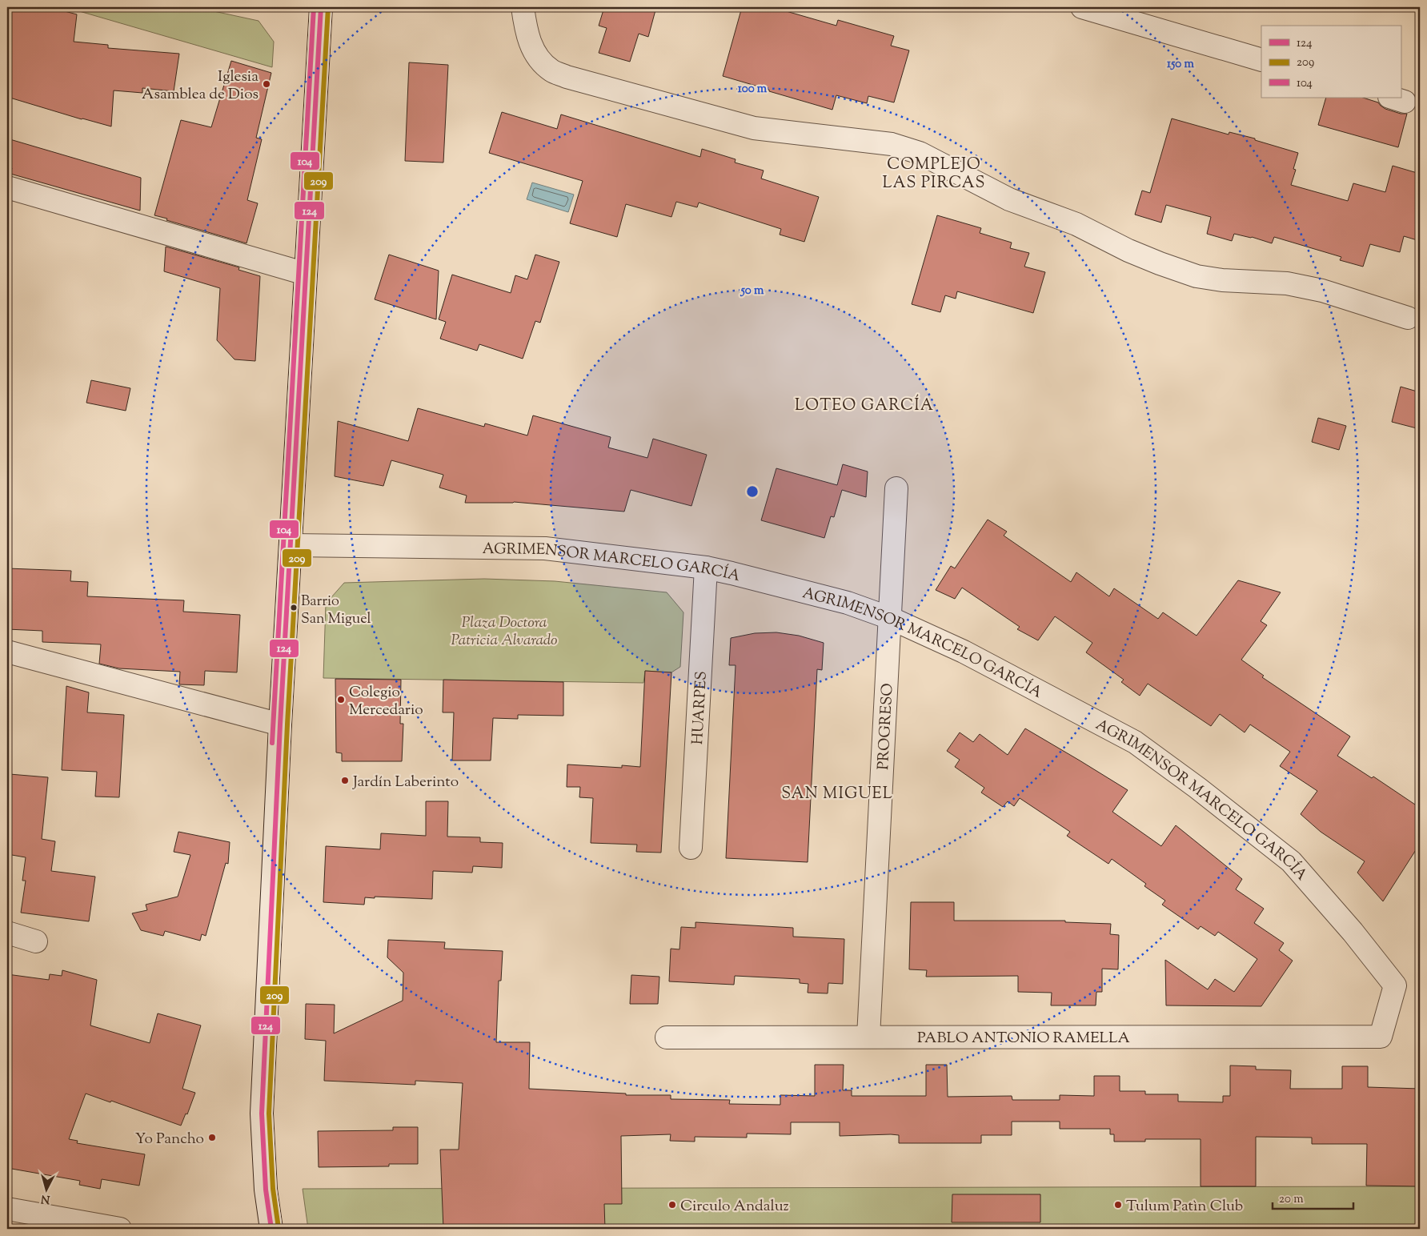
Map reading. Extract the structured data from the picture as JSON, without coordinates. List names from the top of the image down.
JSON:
{
  "streets": {
    "street": [
      "AGRIMENSOR MARCELO GARCÍA",
      "HUARPES",
      "PROGRESO",
      "PABLO ANTONIO RAMELLA"
    ]
  },
  "crossings": [
    ["AGRIMENSOR MARCELO GARCÍA", "HUARPES"],
    ["AGRIMENSOR MARCELO GARCÍA", "PROGRESO"],
    ["AGRIMENSOR MARCELO GARCÍA", "PABLO ANTONIO RAMELLA"],
    ["PROGRESO", "PABLO ANTONIO RAMELLA"]
  ],
  "districts": ["COMPLEJO LAS PIRCAS", "LOTEO GARCÍA", "SAN MIGUEL"],
  "parks": ["Plaza Doctora Patricia Alvarado"],
  "places": [
    "Iglesia Asamblea de Dios",
    "Barrio San Miguel",
    "Colegio Mercedario",
    "Jardín Laberinto",
    "Yo Pancho",
    "Circulo Andaluz",
    "Tulum Patìn Club"
  ],
  "lines": ["transit line 124", "transit line 209", "transit line 104"],
  "legend": ["124", "209", "104"],
  "scale_bar": "20 m",
  "north": "bottom",
  "rings": ["150 m", "100 m", "50 m"]
}
